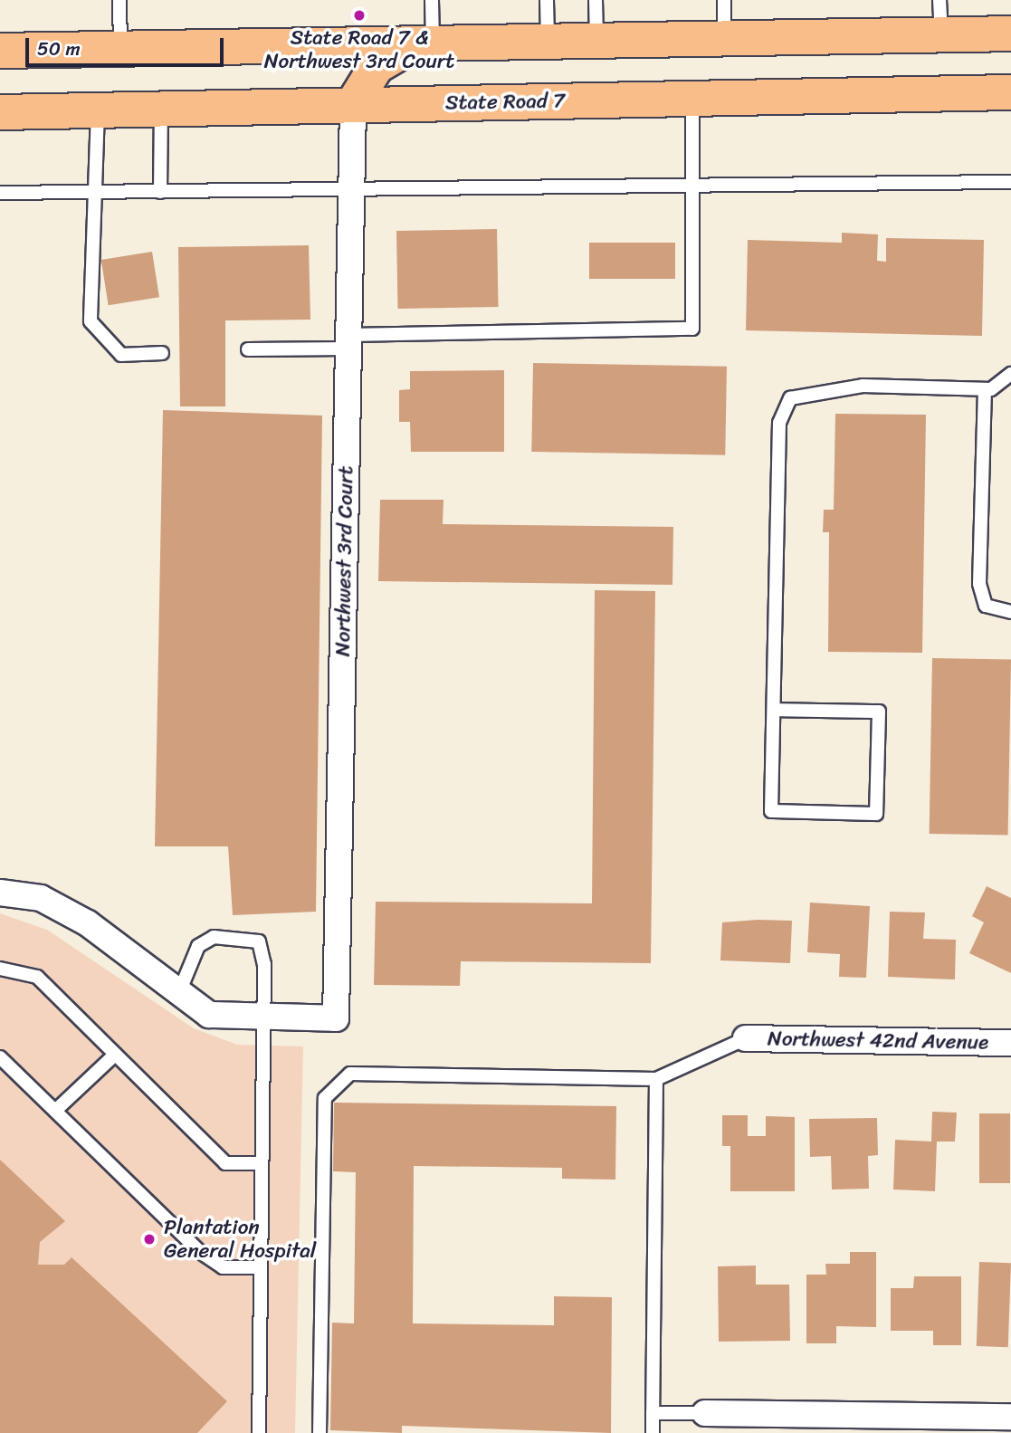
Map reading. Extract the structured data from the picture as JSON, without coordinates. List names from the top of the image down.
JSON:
{
  "streets": {
    "main road": ["State Road 7"],
    "street": ["Northwest 3rd Court", "Northwest 42nd Avenue"]
  },
  "crossings": [
    ["State Road 7", "Northwest 3rd Court"]
  ],
  "places": ["State Road 7 & Northwest 3rd Court", "Plantation General Hospital"],
  "scale_bar": "50 m"
}
